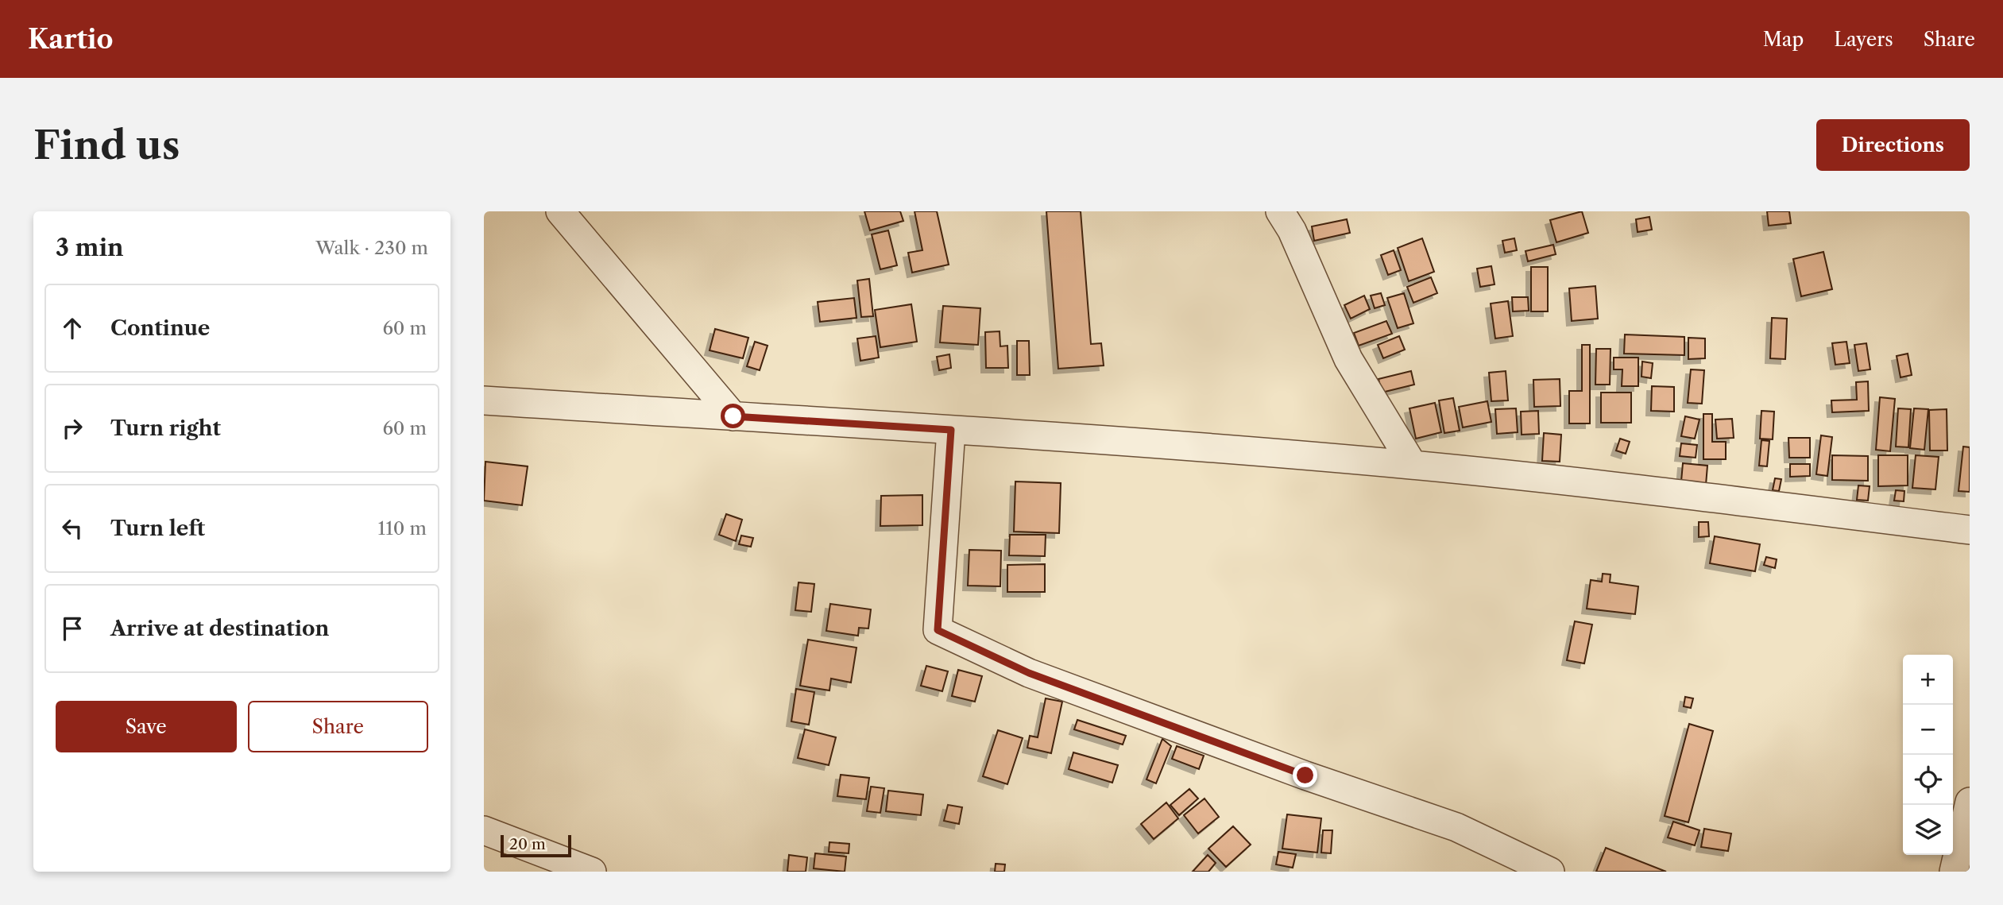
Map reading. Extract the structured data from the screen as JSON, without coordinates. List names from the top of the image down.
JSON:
{
  "scale_bar": "20 m",
  "page": {
    "header": "Kartio",
    "nav": ["Map", "Layers", "Share"],
    "buttons": [
      "Directions",
      ["Save", "Share"]
    ],
    "title": "Find us",
    "heading": ["3 min", "Walk · 230 m"],
    "list": [
      ["Continue", "60 m"],
      ["Turn right", "60 m"],
      ["Turn left", "110 m"],
      "Arrive at destination"
    ],
    "map_buttons": ["+", "−"],
    "scale": "20 m"
  }
}
